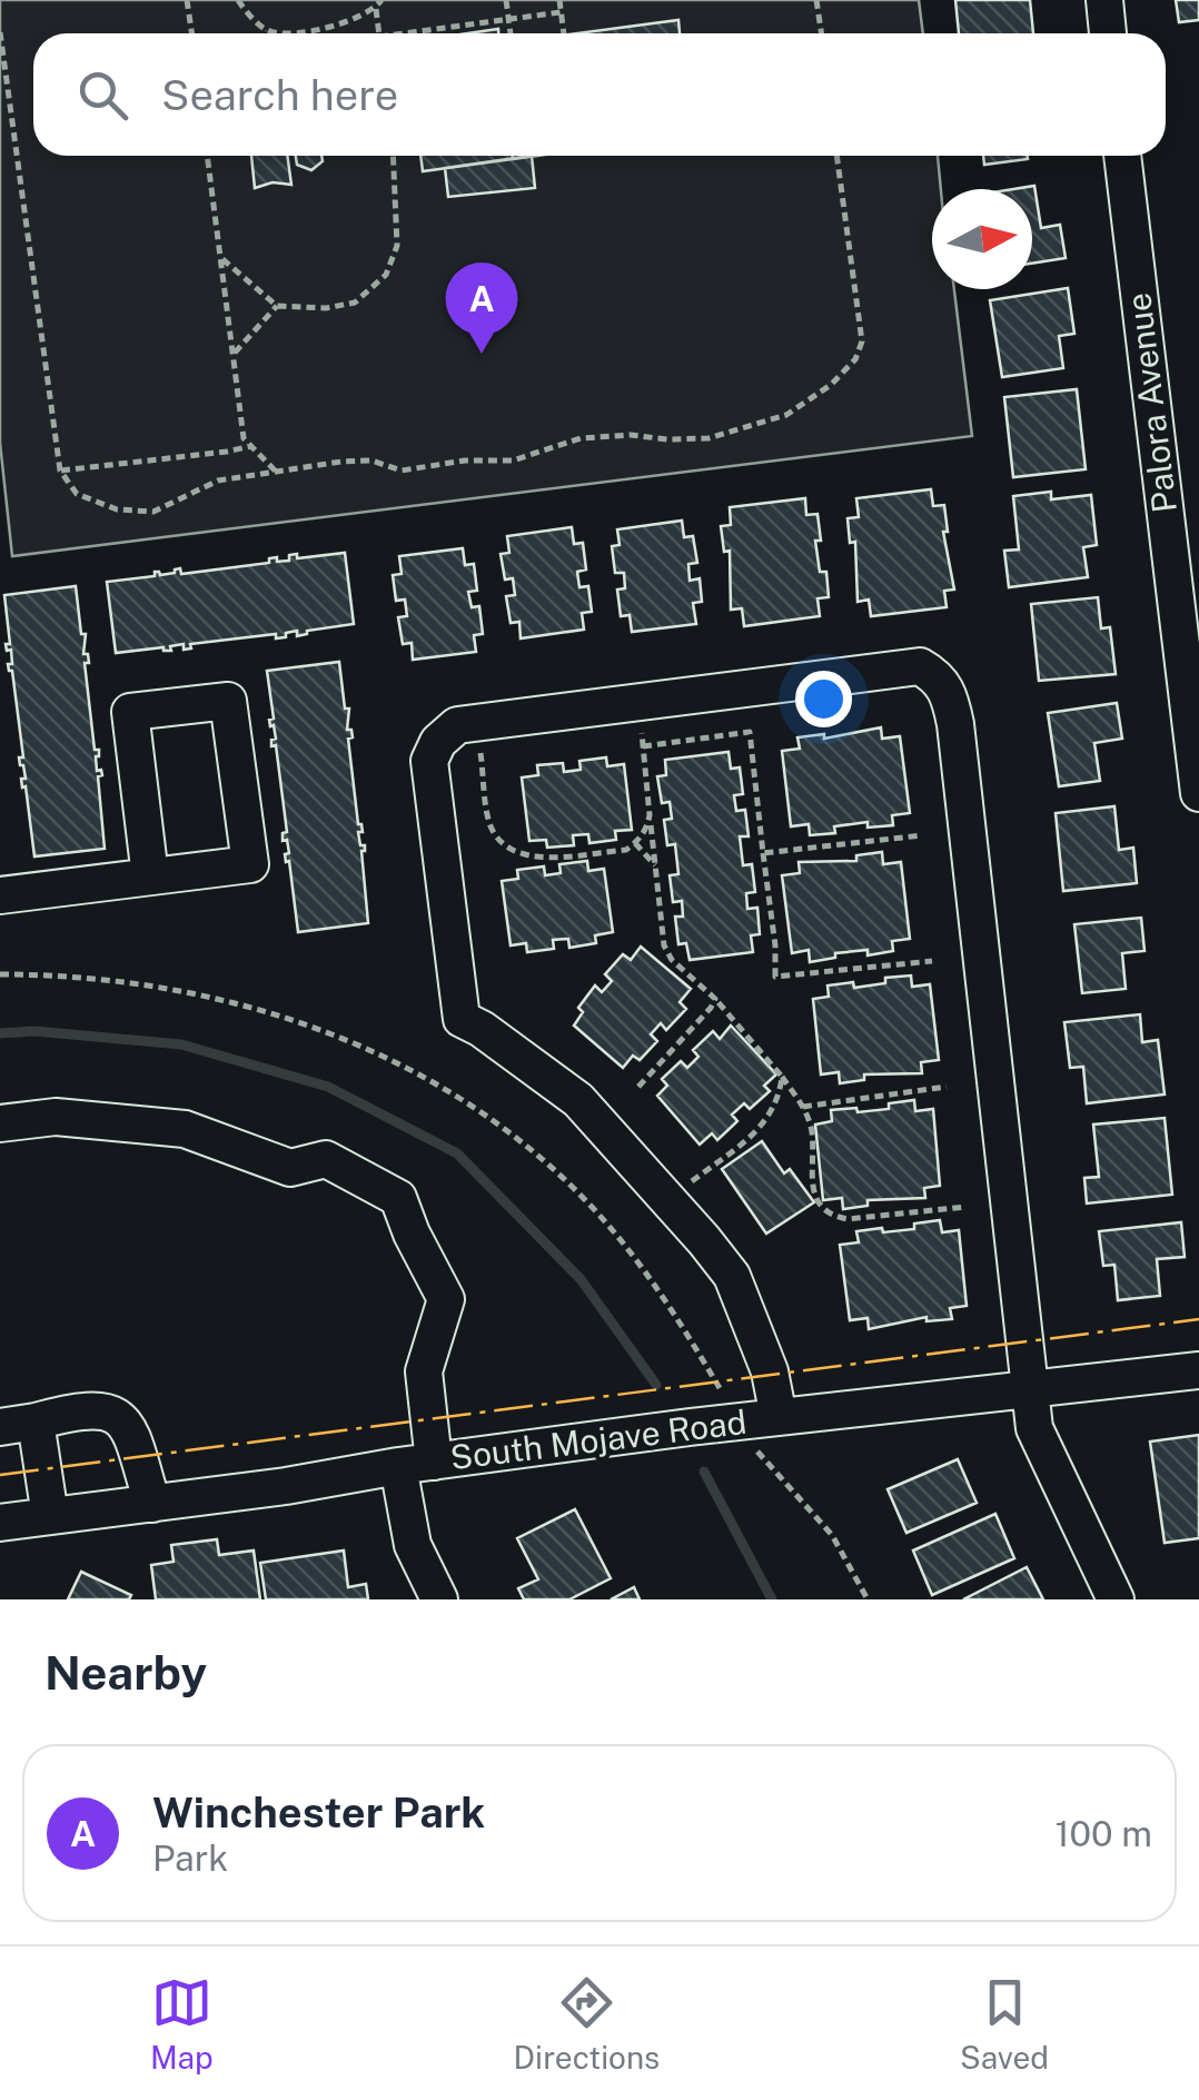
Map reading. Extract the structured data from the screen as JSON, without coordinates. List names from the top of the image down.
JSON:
{
  "streets": {
    "street": ["Palora Avenue", "South Mojave Road"]
  },
  "north": "right",
  "page": {
    "search": "Search here",
    "pins": "A",
    "heading": "Nearby",
    "list": [
      {
        "mark": "A",
        "name": "Winchester Park",
        "note": "Park",
        "value": "100 m"
      }
    ],
    "nav": ["Map", "Directions", "Saved"]
  }
}
